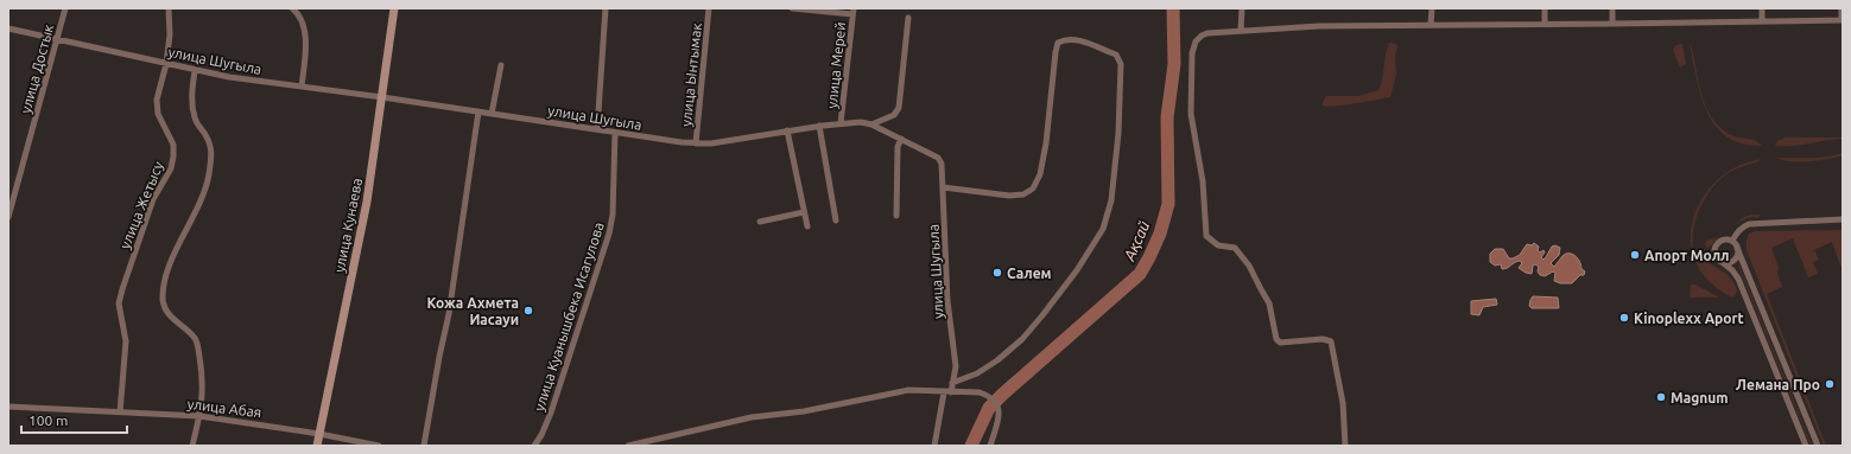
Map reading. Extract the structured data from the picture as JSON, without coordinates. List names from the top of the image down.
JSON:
{
  "streets": {
    "main road": ["улица Кунаева"],
    "street": [
      "улица Шугыла",
      "улица Мерей",
      "улица Достык",
      "улица Ынтымак",
      "улица Жетысу",
      "улица Куанышбека Исагулова",
      "улица Абая"
    ]
  },
  "crossings": [
    ["улица Шугыла", "улица Мерей"],
    ["улица Шугыла", "улица Достык"],
    ["улица Шугыла", "улица Ынтымак"],
    ["улица Шугыла", "улица Жетысу"],
    ["улица Шугыла", "улица Кунаева"],
    ["улица Шугыла", "улица Куанышбека Исагулова"],
    ["улица Жетысу", "улица Абая"],
    ["улица Кунаева", "улица Абая"]
  ],
  "water": ["Ақсай"],
  "places": [
    "Апорт Молл",
    "Салем",
    "Кожа Ахмета Иасауи",
    "Kinoplexx Aport",
    "Лемана Про",
    "Magnum"
  ],
  "scale_bar": "100 m"
}
